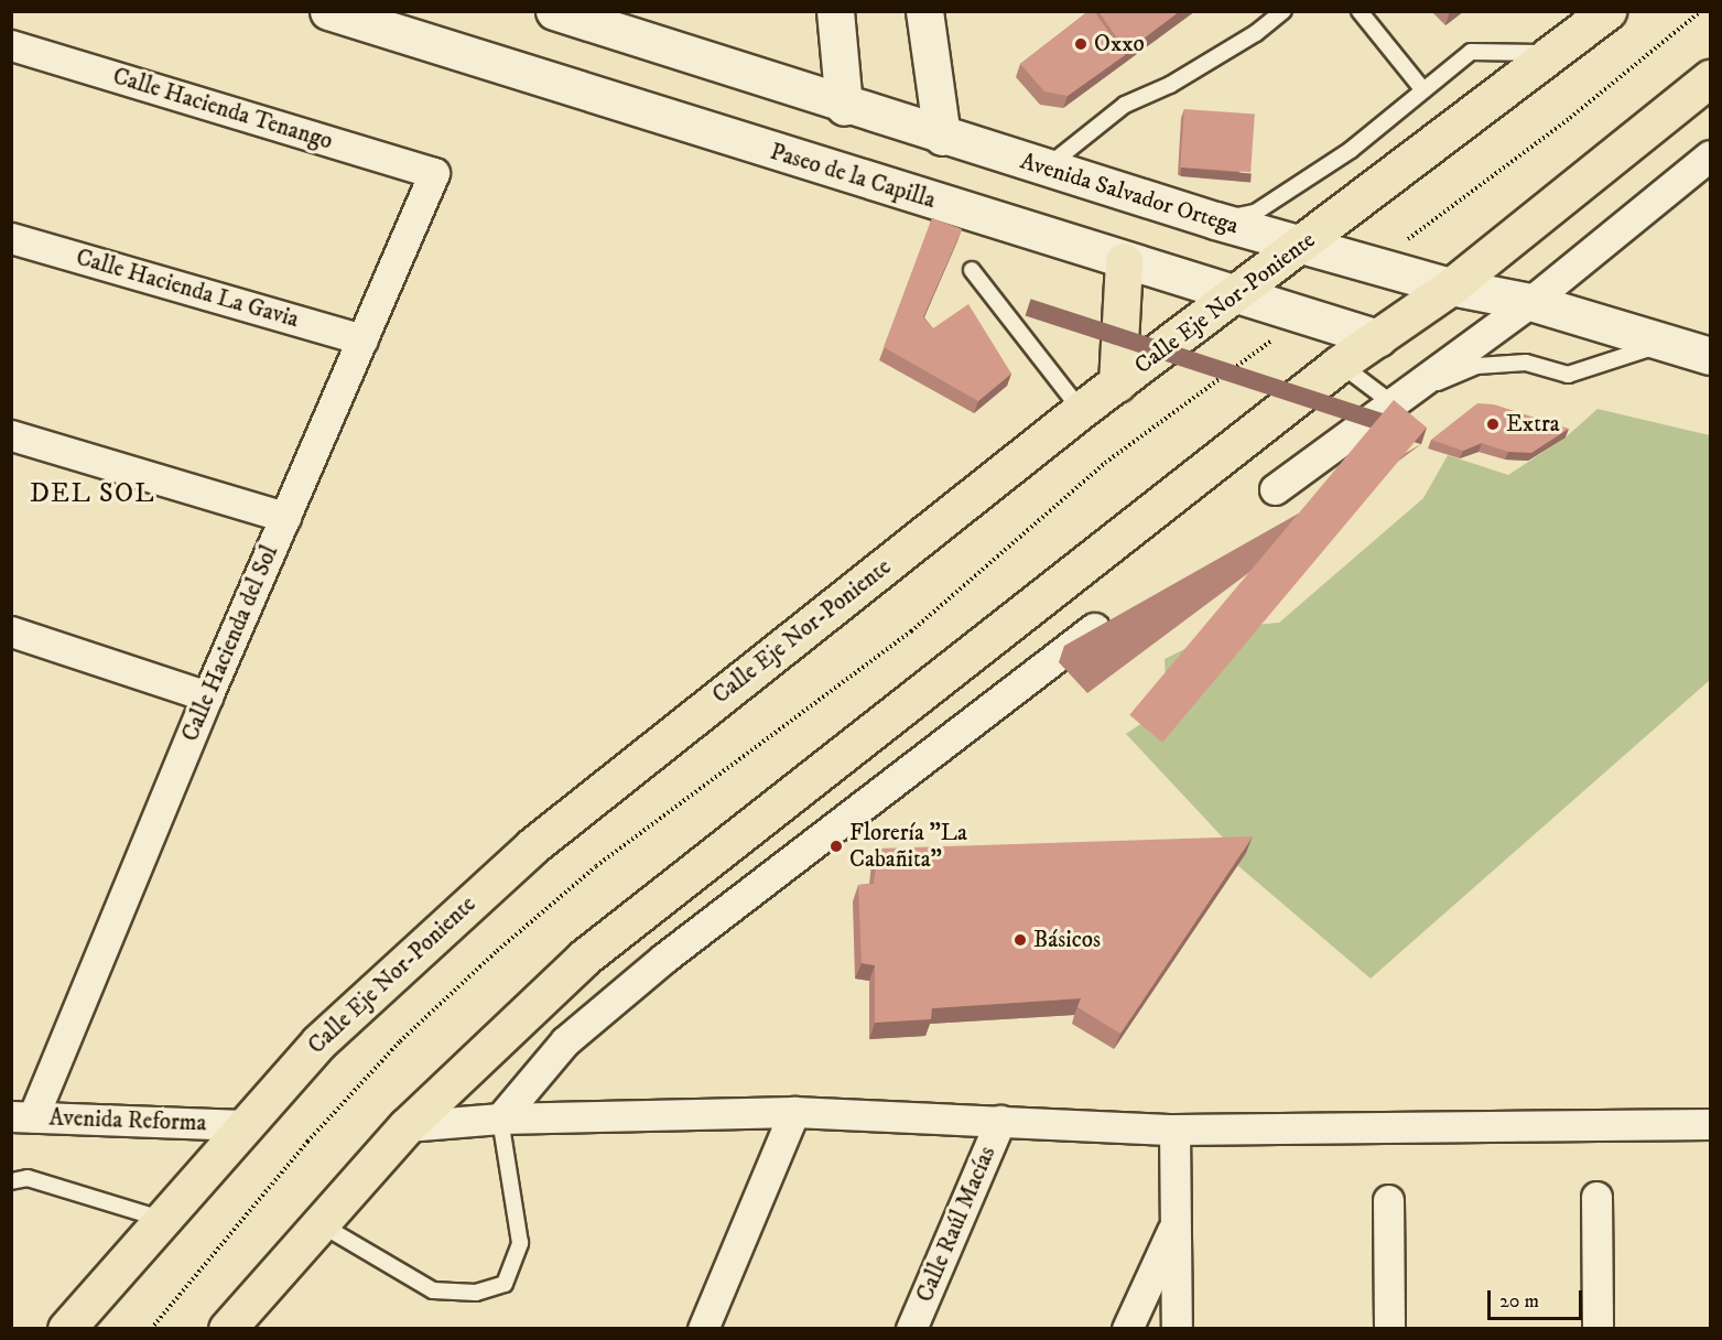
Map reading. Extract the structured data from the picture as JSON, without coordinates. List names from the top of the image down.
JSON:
{
  "streets": {
    "main road": ["Paseo de la Capilla", "Avenida Salvador Ortega", "Calle Eje Nor-Poniente"],
    "street": [
      "Calle Hacienda Tenango",
      "Calle Hacienda La Gavia",
      "Calle Hacienda del Sol",
      "Avenida Reforma",
      "Calle Raúl Macías"
    ]
  },
  "crossings": [
    ["Calle Hacienda Tenango", "Calle Hacienda del Sol"],
    ["Paseo de la Capilla", "Calle Eje Nor-Poniente"],
    ["Avenida Salvador Ortega", "Calle Eje Nor-Poniente"],
    ["Calle Hacienda La Gavia", "Calle Hacienda del Sol"],
    ["Calle Eje Nor-Poniente", "Avenida Reforma"],
    ["Calle Hacienda del Sol", "Avenida Reforma"]
  ],
  "districts": ["DEL SOL"],
  "places": [
    "Oxxo",
    "Extra",
    "Florería \"La Cabañita\"",
    "Básicos"
  ],
  "scale_bar": "20 m"
}
